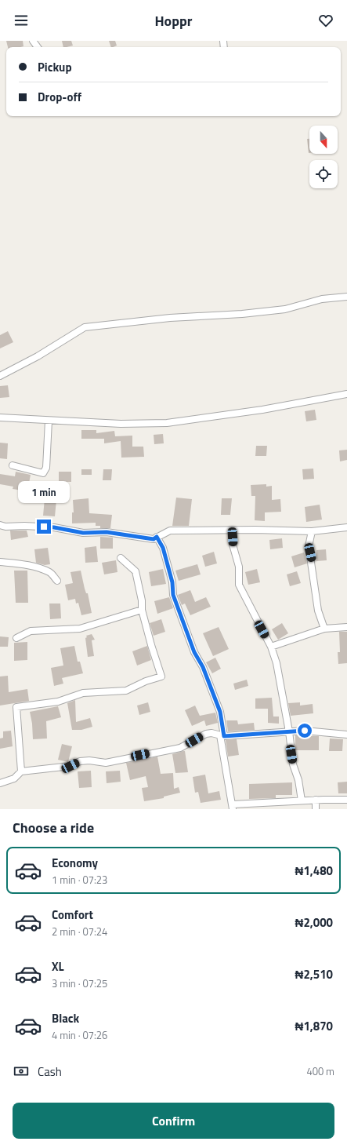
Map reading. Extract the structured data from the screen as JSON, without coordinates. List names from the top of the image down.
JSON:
{
  "north": "bottom",
  "page": {
    "header": "Hoppr",
    "banner": ["Pickup", "Drop-off"],
    "bubble": "1 min",
    "heading": "Choose a ride",
    "list": [
      {
        "name": "Economy",
        "note": "1 min · 07:23",
        "value": "₦1,480"
      },
      {
        "name": "Comfort",
        "note": "2 min · 07:24",
        "value": "₦2,000"
      },
      {
        "name": "XL",
        "note": "3 min · 07:25",
        "value": "₦2,510"
      },
      {
        "name": "Black",
        "note": "4 min · 07:26",
        "value": "₦1,870"
      }
    ],
    "pay": ["Cash", "400 m"],
    "buttons": "Confirm"
  }
}
